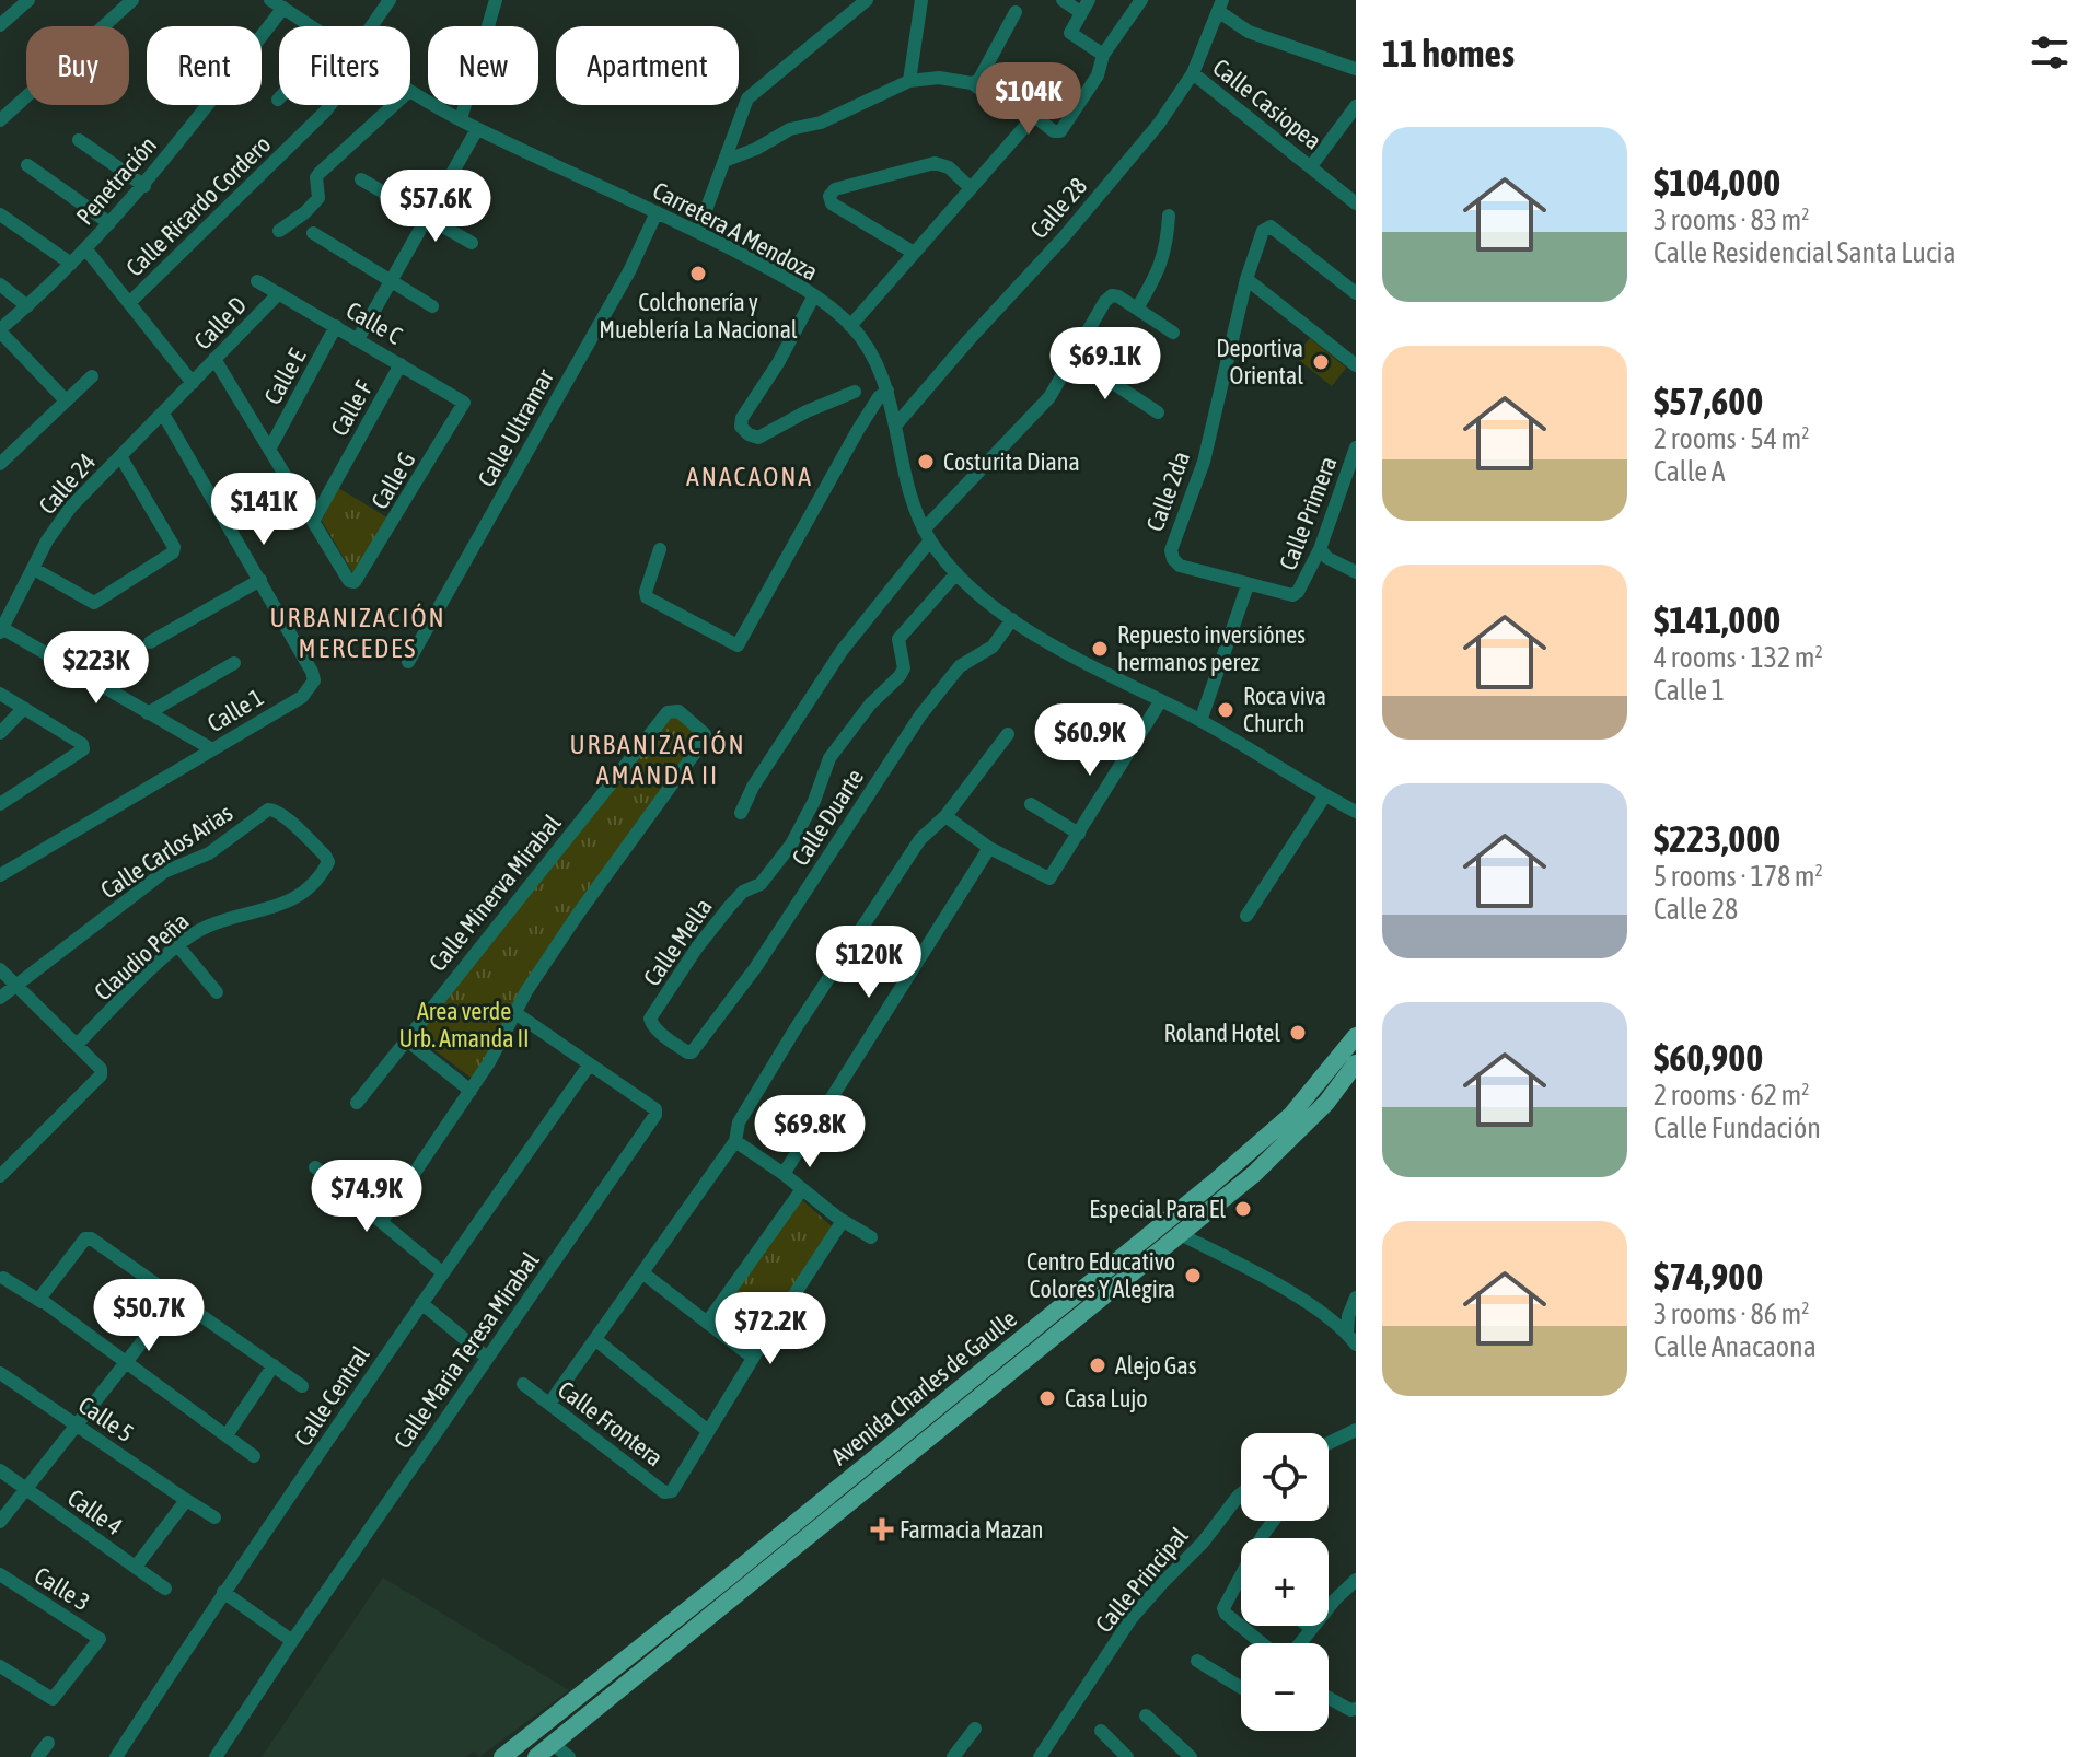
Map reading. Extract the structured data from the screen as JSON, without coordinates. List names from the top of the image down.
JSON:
{
  "streets": {
    "main road": ["Avenida Charles de Gaulle"],
    "street": [
      "Calle Casiopea",
      "Penetración",
      "Calle Ricardo Cordero",
      "Calle 28",
      "Carretera A Mendoza",
      "Calle D",
      "Calle C",
      "Calle E",
      "Calle F",
      "Calle Ultramar",
      "Calle G",
      "Calle 24",
      "Calle 2da",
      "Calle Primera",
      "Calle 1",
      "Calle Duarte",
      "Calle Carlos Arias",
      "Calle Minerva Mirabal",
      "Calle Mella",
      "Claudio Peña",
      "Calle Maria Teresa Mirabal",
      "Calle Central",
      "Calle 5",
      "Calle Frontera",
      "Calle 4",
      "Calle Principal",
      "Calle 3"
    ]
  },
  "crossings": [
    ["Calle Casiopea", "Calle 28"],
    ["Penetración", "Carretera A Mendoza"],
    ["Calle 28", "Carretera A Mendoza"],
    ["Carretera A Mendoza", "Calle Ultramar"],
    ["Carretera A Mendoza", "Calle Duarte"],
    ["Carretera A Mendoza", "Calle Mella"],
    ["Calle D", "Calle C"],
    ["Calle D", "Calle 24"],
    ["Calle C", "Calle E"],
    ["Calle C", "Calle F"],
    ["Calle C", "Calle G"],
    ["Calle F", "Calle G"],
    ["Calle 24", "Calle 1"],
    ["Calle 2da", "Calle Primera"],
    ["Calle Duarte", "Calle Mella"],
    ["Calle Carlos Arias", "Claudio Peña"],
    ["Calle Minerva Mirabal", "Calle Maria Teresa Mirabal"],
    ["Calle Maria Teresa Mirabal", "Calle Central"]
  ],
  "districts": ["ANACAONA", "URBANIZACIÓN MERCEDES", "URBANIZACIÓN AMANDA II"],
  "parks": ["Area verde Urb. Amanda II"],
  "places": {
    "other": [
      "Colchonería y Mueblería La Nacional",
      "Deportiva Oriental",
      "Costurita Diana",
      "Repuesto inversiónes hermanos perez",
      "Roca viva Church",
      "Roland Hotel",
      "Especial Para El",
      "Centro Educativo Colores Y Alegira",
      "Alejo Gas",
      "Casa Lujo"
    ],
    "health": ["Farmacia Mazan"]
  },
  "page": {
    "heading": "11 homes",
    "chip": [
      "Buy",
      "Rent",
      "Filters",
      "New",
      "Apartment"
    ],
    "price": [
      "$104K",
      "$57.6K",
      "$69.1K",
      "$141K",
      "$223K",
      "$60.9K",
      "$120K",
      "$69.8K",
      "$74.9K",
      "$50.7K",
      "$72.2K"
    ],
    "list": [
      {
        "name": "$104,000",
        "note": "3 rooms · 83 m² · Calle Residencial Santa Lucia"
      },
      {
        "name": "$57,600",
        "note": "2 rooms · 54 m² · Calle A"
      },
      {
        "name": "$141,000",
        "note": "4 rooms · 132 m² · Calle 1"
      },
      {
        "name": "$223,000",
        "note": "5 rooms · 178 m² · Calle 28"
      },
      {
        "name": "$60,900",
        "note": "2 rooms · 62 m² · Calle Fundación"
      },
      {
        "name": "$74,900",
        "note": "3 rooms · 86 m² · Calle Anacaona"
      }
    ],
    "map_buttons": ["+", "−"]
  }
}
